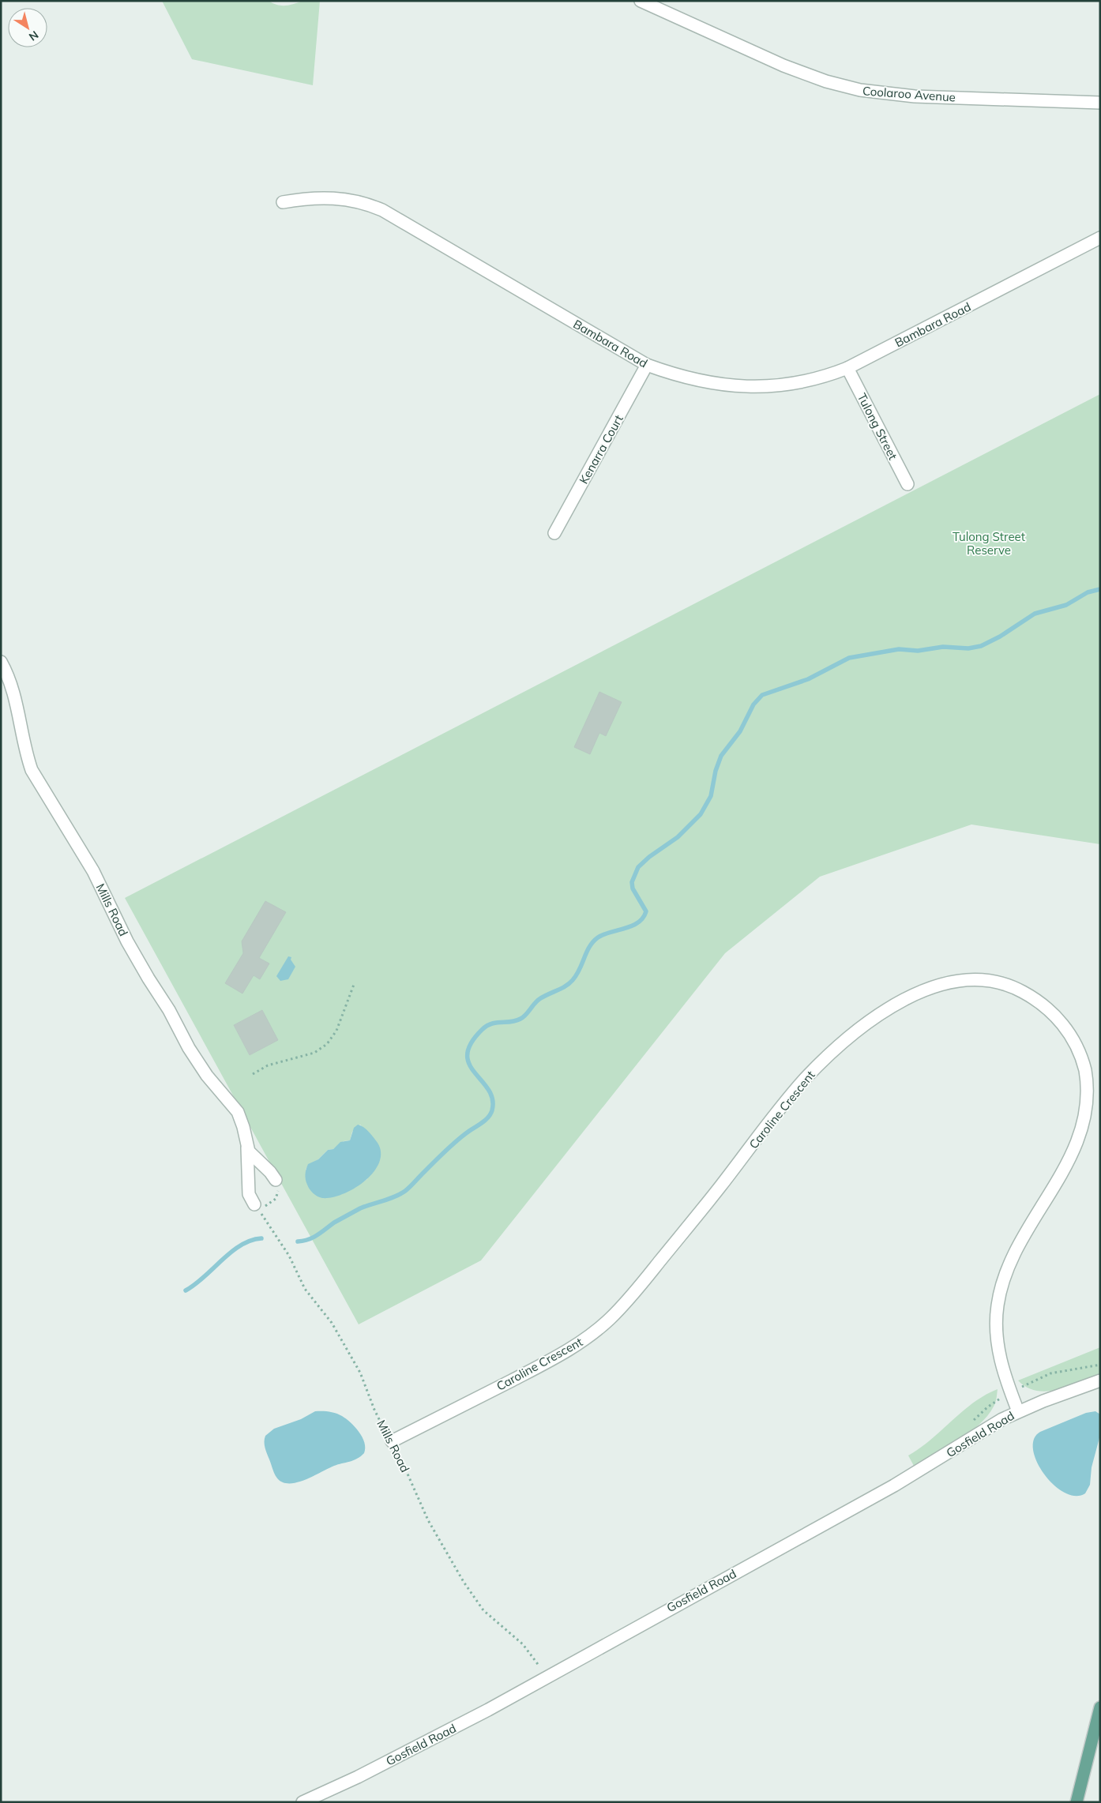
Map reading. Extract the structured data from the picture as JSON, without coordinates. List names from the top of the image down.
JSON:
{
  "streets": {
    "street": [
      "Coolaroo Avenue",
      "Bambara Road",
      "Tulong Street",
      "Kenarra Court",
      "Mills Road",
      "Caroline Crescent",
      "Gosfield Road"
    ]
  },
  "crossings": [
    ["Bambara Road", "Tulong Street"],
    ["Bambara Road", "Kenarra Court"],
    ["Mills Road", "Caroline Crescent"],
    ["Mills Road", "Gosfield Road"],
    ["Caroline Crescent", "Gosfield Road"]
  ],
  "parks": ["Tulong Street Reserve"],
  "north": "bottom right"
}
